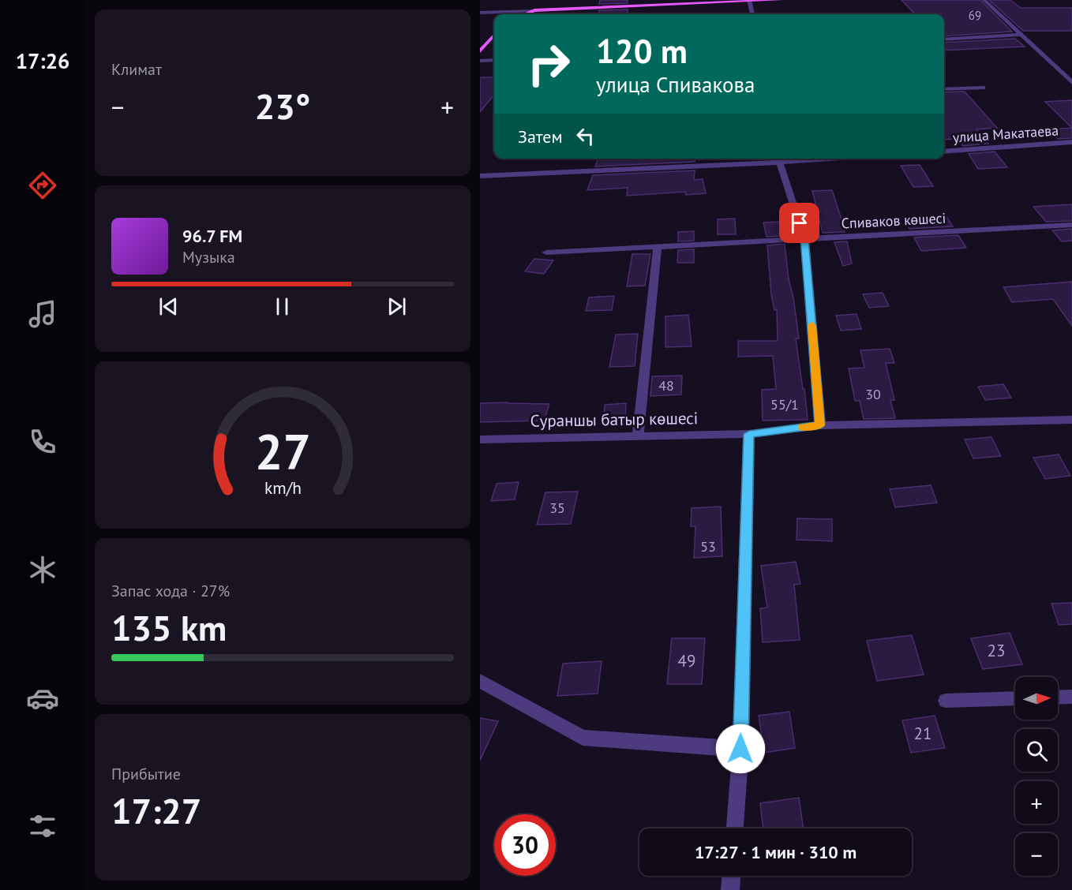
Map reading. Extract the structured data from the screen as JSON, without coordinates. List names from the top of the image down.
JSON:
{
  "streets": {
    "street": ["улица Макатаева", "Спиваков көшесі", "Сураншы батыр көшесі"]
  },
  "house_numbers": [
    "69",
    "48",
    "30",
    "55/1",
    "35",
    "53",
    "23",
    "49",
    "21"
  ],
  "north": "right",
  "page": {
    "tabs": "17:26",
    "tile": [
      "Климат",
      ["Запас хода · 27%", "135 km"],
      ["Прибытие", "17:27"]
    ],
    "turn": ["120 m", "улица Спивакова"],
    "heat": ["−", "23°", "+"],
    "then": "Затем",
    "song": ["96.7 FM", "Музыка"],
    "map_buttons": ["+", "−"],
    "limit": "30",
    "trip": "17:27 · 1 мин · 310 m",
    "gauge": ["27", "km/h"]
  }
}
